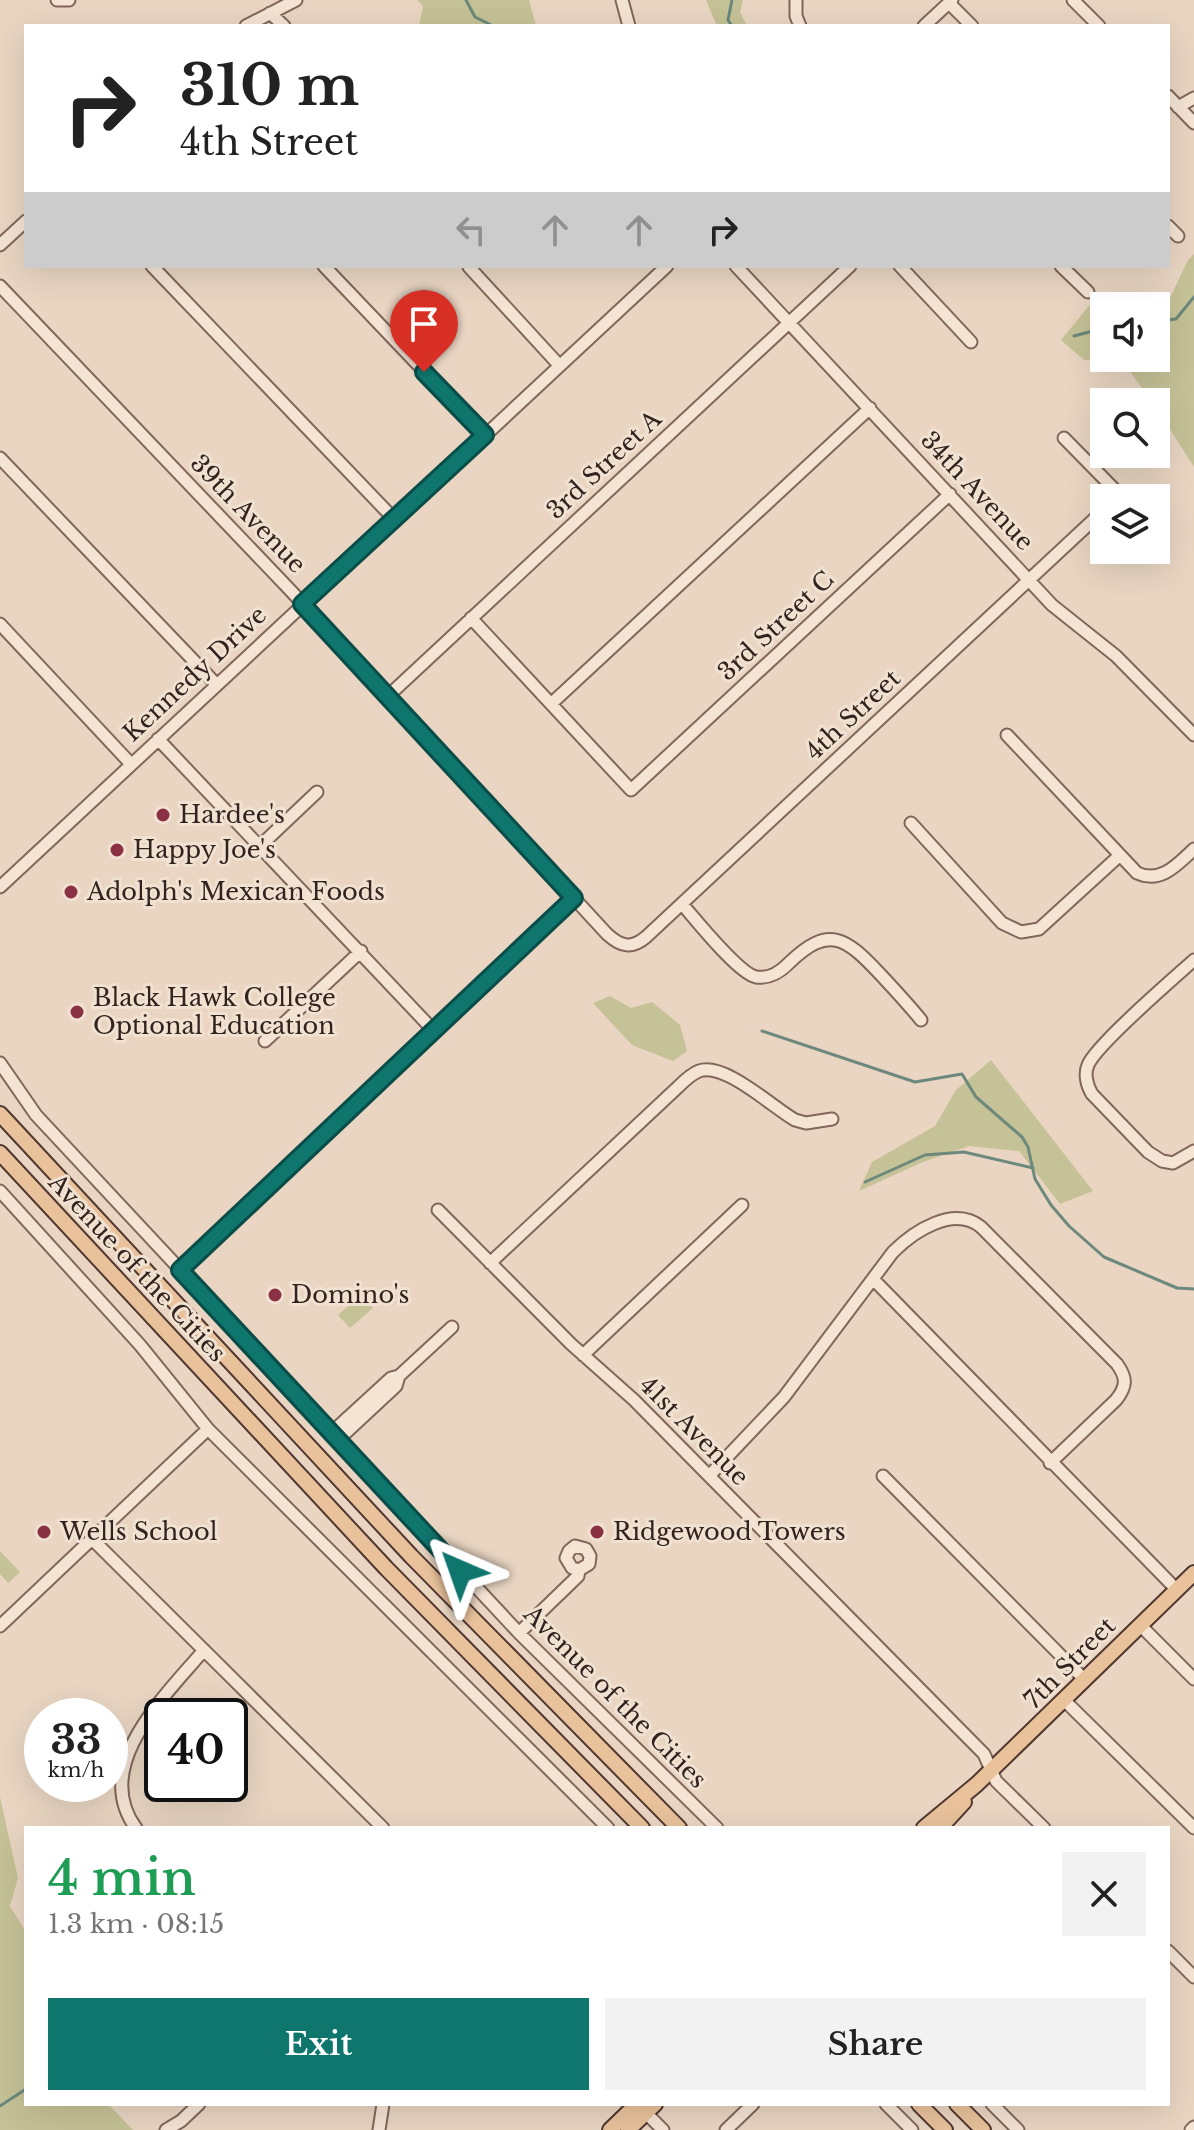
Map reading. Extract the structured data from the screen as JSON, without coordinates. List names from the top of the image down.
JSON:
{
  "streets": {
    "main road": ["Avenue of the Cities", "7th Street"],
    "street": [
      "3rd Street A",
      "34th Avenue",
      "39th Avenue",
      "3rd Street C",
      "Kennedy Drive",
      "4th Street",
      "41st Avenue"
    ]
  },
  "crossings": [
    ["3rd Street A", "34th Avenue"],
    ["3rd Street A", "39th Avenue"],
    ["34th Avenue", "3rd Street C"],
    ["34th Avenue", "4th Street"],
    ["39th Avenue", "Kennedy Drive"],
    ["39th Avenue", "4th Street"],
    ["41st Avenue", "7th Street"]
  ],
  "places": [
    "Hardee's",
    "Happy Joe's",
    "Adolph's Mexican Foods",
    "Black Hawk College Optional Education",
    "Domino's",
    "Wells School",
    "Ridgewood Towers"
  ],
  "page": {
    "turn": ["310 m", "4th Street"],
    "speed": "33 km/h",
    "limit": "40",
    "heading": ["4 min", "1.3 km · 08:15"],
    "buttons": ["Exit", "Share"]
  }
}
